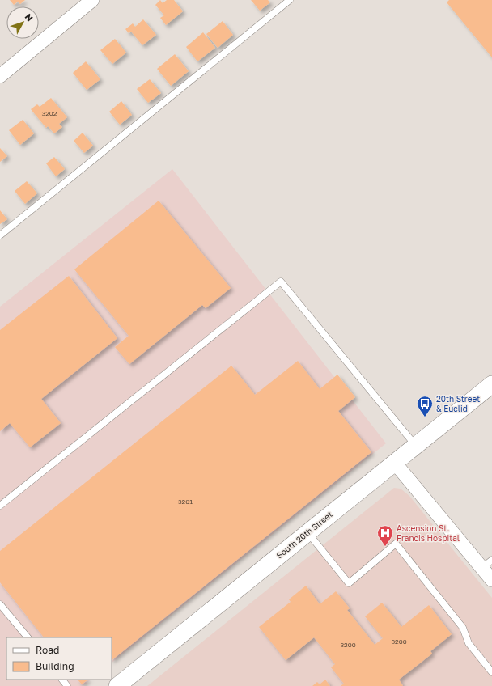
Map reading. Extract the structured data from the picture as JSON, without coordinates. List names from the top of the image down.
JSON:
{
  "streets": {
    "street": ["South 20th Street"]
  },
  "places": {
    "bus stop": ["20th Street & Euclid"],
    "hospital": ["Ascension St. Francis Hospital"]
  },
  "house_numbers": [
    "3202",
    "3201",
    "3200",
    "3200"
  ],
  "legend": ["Road", "Building"],
  "north": "top right"
}
